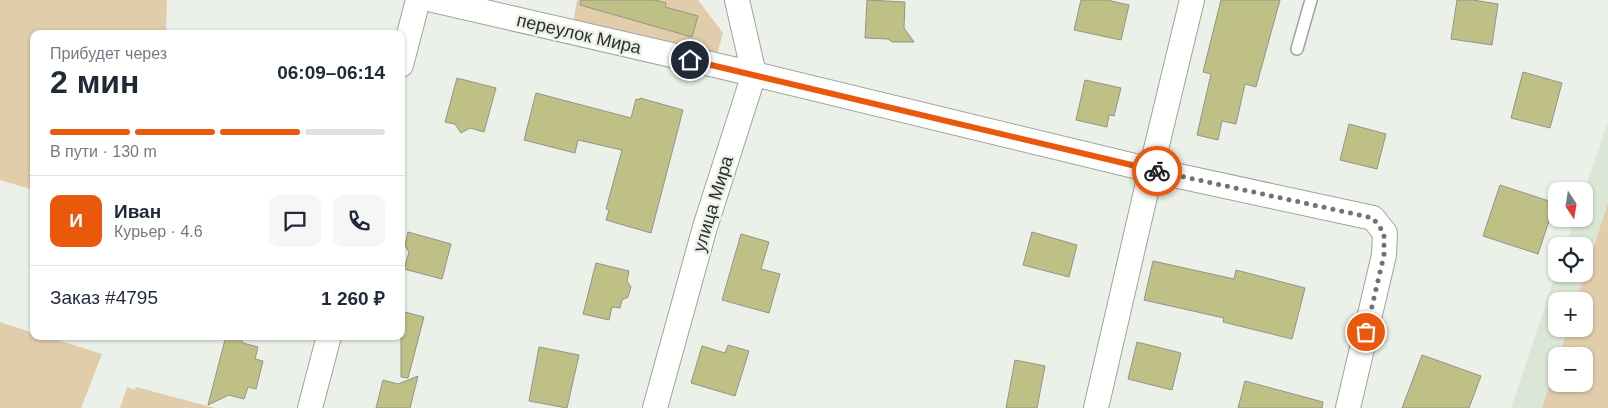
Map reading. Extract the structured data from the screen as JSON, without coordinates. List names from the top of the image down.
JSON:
{
  "streets": {
    "street": ["переулок Мира", "улица Мира"]
  },
  "crossings": [
    ["переулок Мира", "улица Мира"]
  ],
  "north": "bottom",
  "page": {
    "heading": ["2 мин", "Прибудет через", "06:09–06:14"],
    "panel": [
      "Иван",
      "Курьер · 4.6",
      "Заказ #4795",
      "1 260 ₽"
    ],
    "bar": "В пути · 130 m",
    "map_buttons": ["+", "−"],
    "round": "И"
  }
}
